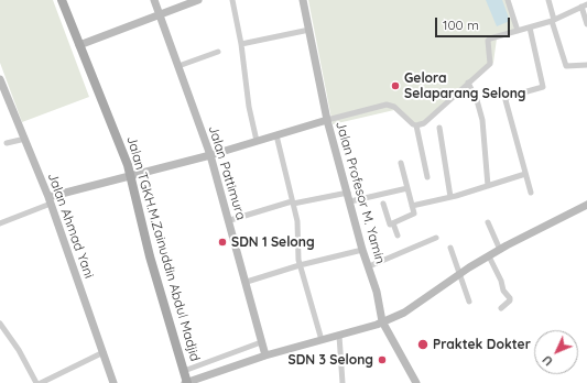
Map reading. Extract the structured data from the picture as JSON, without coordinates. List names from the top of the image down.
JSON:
{
  "streets": {
    "main road": ["Jalan TGKH.M.Zainuddin Abdul Madjid"],
    "street": ["Jalan Pattimura", "Jalan Profesor M. Yamin", "Jalan Ahmad Yani"]
  },
  "places": [
    "Gelora Selaparang Selong",
    "SDN 1 Selong",
    "Praktek Dokter",
    "SDN 3 Selong"
  ],
  "scale_bar": "100 m",
  "north": "bottom left"
}
